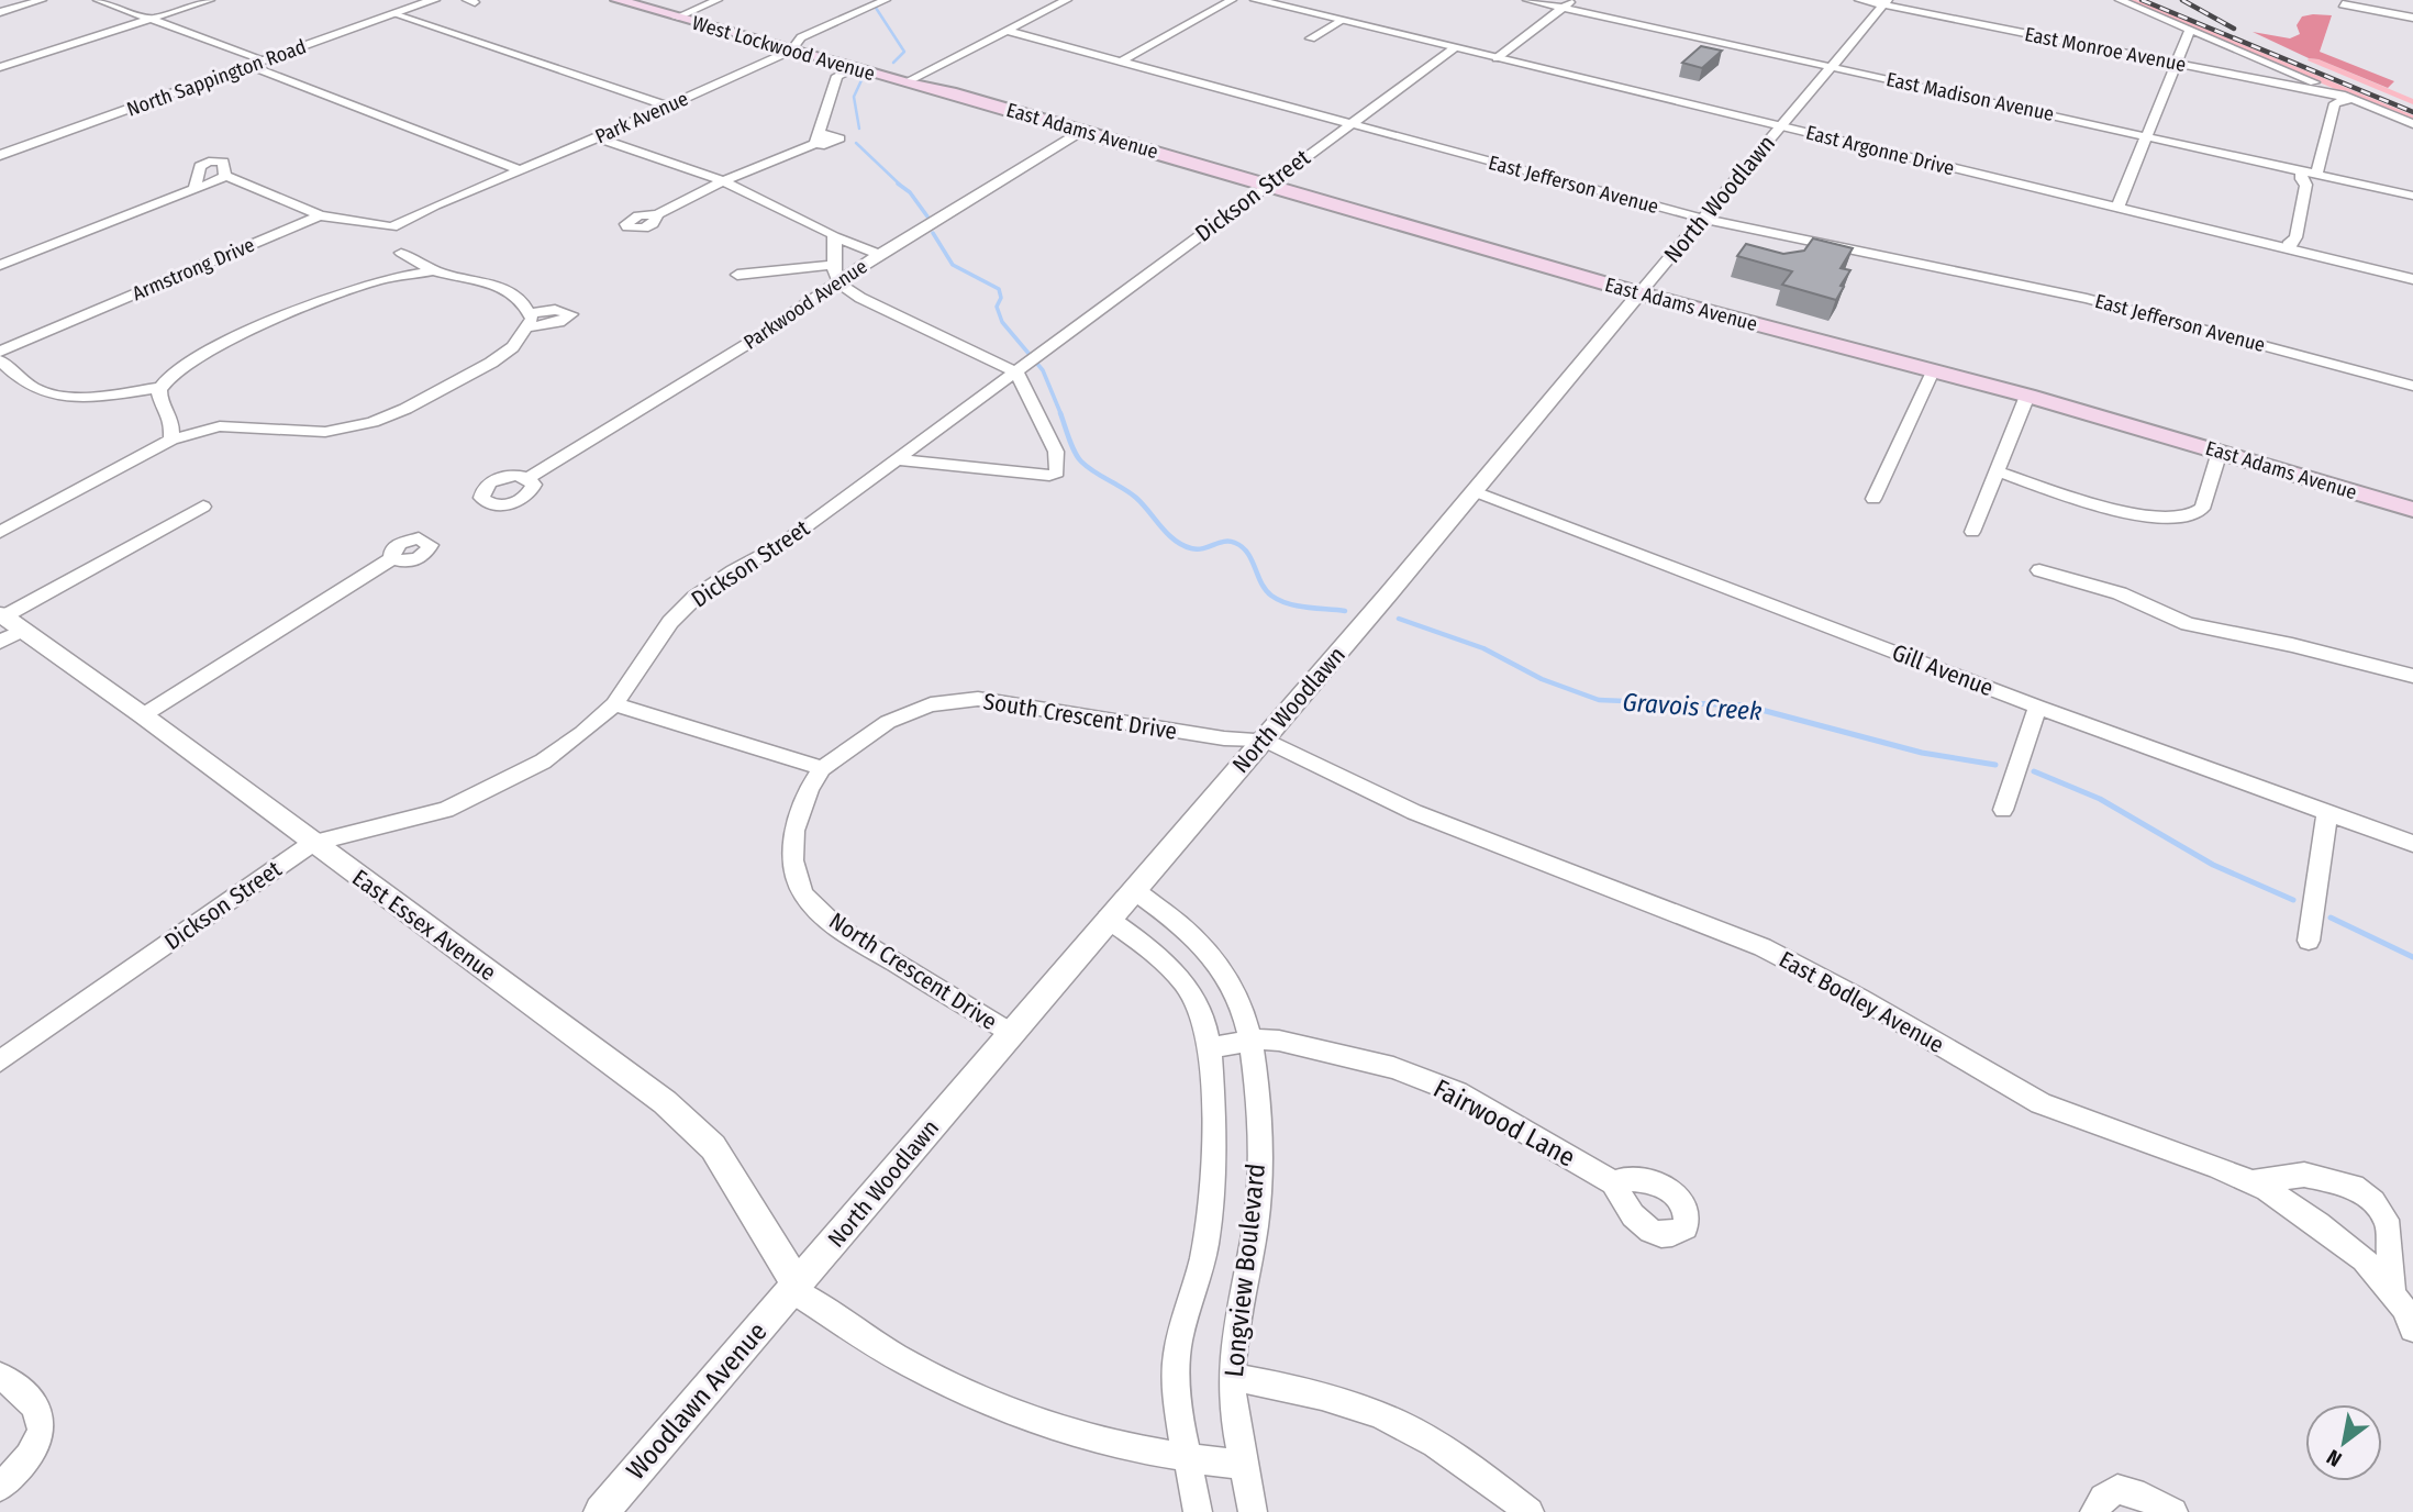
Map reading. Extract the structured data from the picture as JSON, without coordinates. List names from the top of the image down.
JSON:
{
  "streets": {
    "main road": ["West Lockwood Avenue", "East Adams Avenue"],
    "street": [
      "East Monroe Avenue",
      "North Sappington Road",
      "East Madison Avenue",
      "Park Avenue",
      "East Argonne Drive",
      "East Jefferson Avenue",
      "Dickson Street",
      "North Woodlawn",
      "Armstrong Drive",
      "Parkwood Avenue",
      "Gill Avenue",
      "South Crescent Drive",
      "East Essex Avenue",
      "North Crescent Drive",
      "East Bodley Avenue",
      "Fairwood Lane",
      "Longview Boulevard",
      "Woodlawn Avenue"
    ]
  },
  "crossings": [
    ["West Lockwood Avenue", "Park Avenue"],
    ["West Lockwood Avenue", "East Adams Avenue"],
    ["East Monroe Avenue", "North Woodlawn"],
    ["East Madison Avenue", "North Woodlawn"],
    ["East Adams Avenue", "Dickson Street"],
    ["East Adams Avenue", "North Woodlawn"],
    ["East Adams Avenue", "Parkwood Avenue"],
    ["East Argonne Drive", "Dickson Street"],
    ["East Argonne Drive", "North Woodlawn"],
    ["East Jefferson Avenue", "Dickson Street"],
    ["East Jefferson Avenue", "North Woodlawn"],
    ["Dickson Street", "East Essex Avenue"],
    ["North Woodlawn", "Gill Avenue"],
    ["North Woodlawn", "South Crescent Drive"],
    ["North Woodlawn", "East Essex Avenue"],
    ["North Woodlawn", "North Crescent Drive"],
    ["North Woodlawn", "East Bodley Avenue"],
    ["North Woodlawn", "Longview Boulevard"],
    ["North Woodlawn", "Woodlawn Avenue"],
    ["South Crescent Drive", "North Crescent Drive"],
    ["South Crescent Drive", "East Bodley Avenue"],
    ["East Essex Avenue", "Longview Boulevard"],
    ["East Essex Avenue", "Woodlawn Avenue"],
    ["Fairwood Lane", "Longview Boulevard"]
  ],
  "water": ["Gravois Creek"],
  "north": "bottom left"
}
